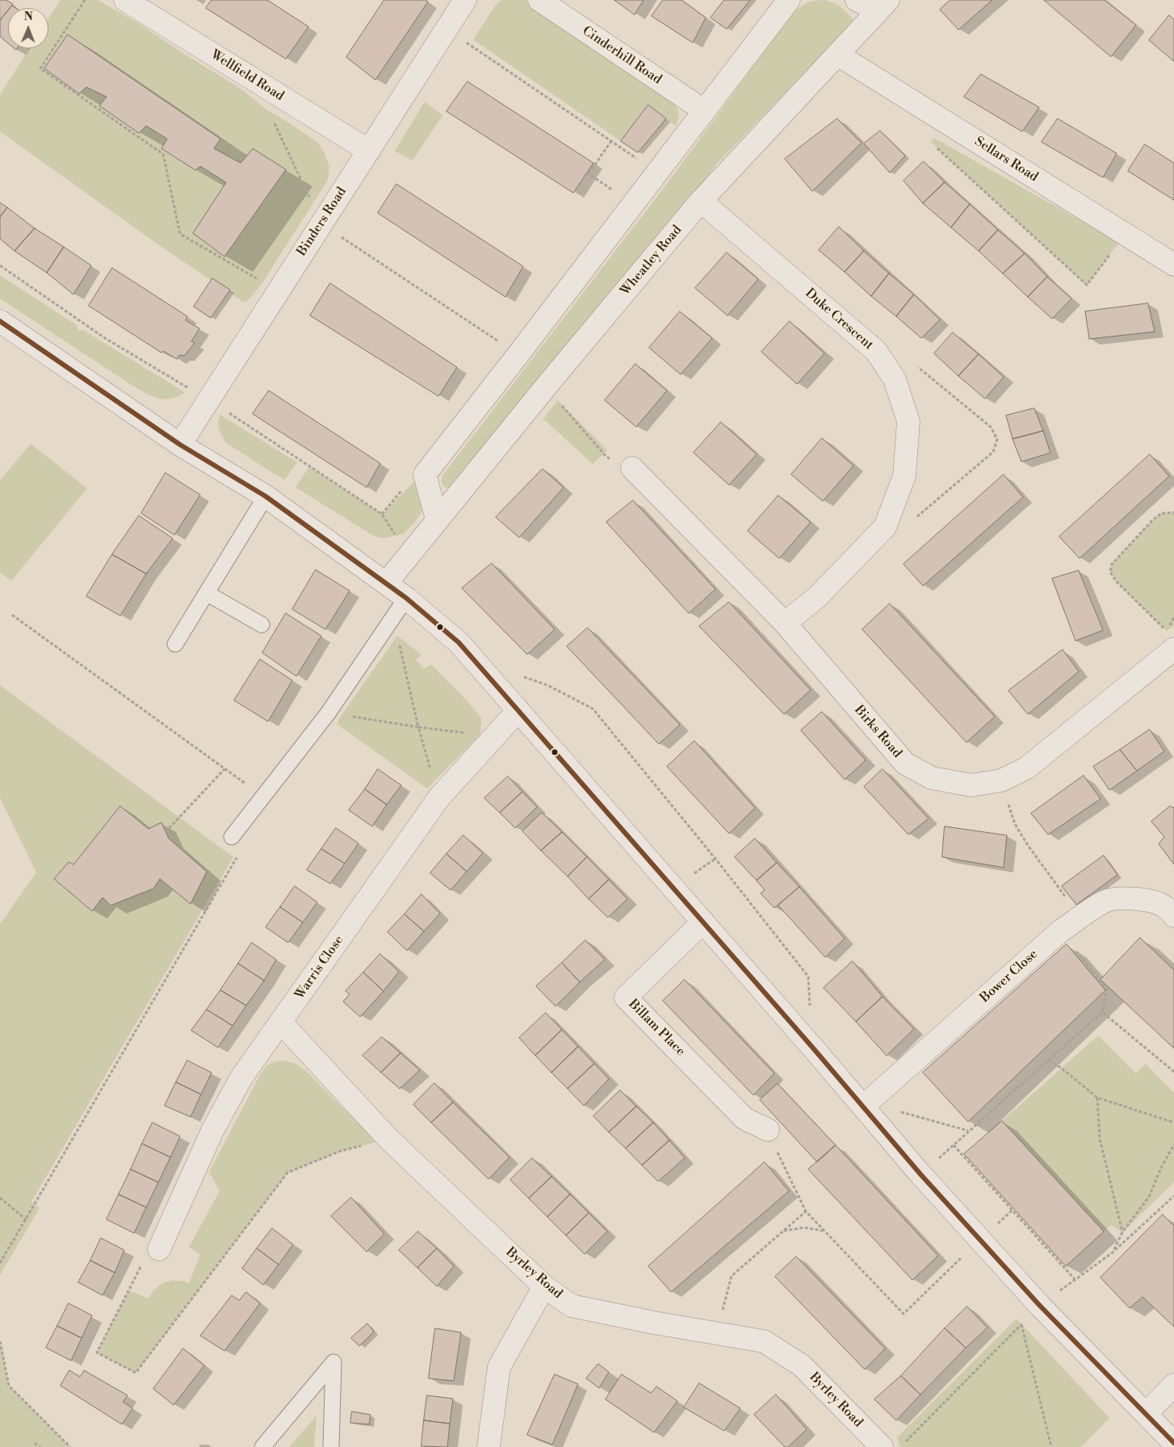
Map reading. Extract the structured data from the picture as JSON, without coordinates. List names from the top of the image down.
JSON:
{
  "streets": {
    "street": [
      "Cinderhill Road",
      "Wellfield Road",
      "Sellars Road",
      "Binders Road",
      "Wheatley Road",
      "Duke Crescent",
      "Birks Road",
      "Warris Close",
      "Bower Close",
      "Billam Place",
      "Byrley Road"
    ]
  },
  "crossings": [
    ["Wellfield Road", "Binders Road"],
    ["Sellars Road", "Wheatley Road"],
    ["Wheatley Road", "Duke Crescent"],
    ["Duke Crescent", "Birks Road"],
    ["Warris Close", "Byrley Road"]
  ],
  "north": "top"
}
